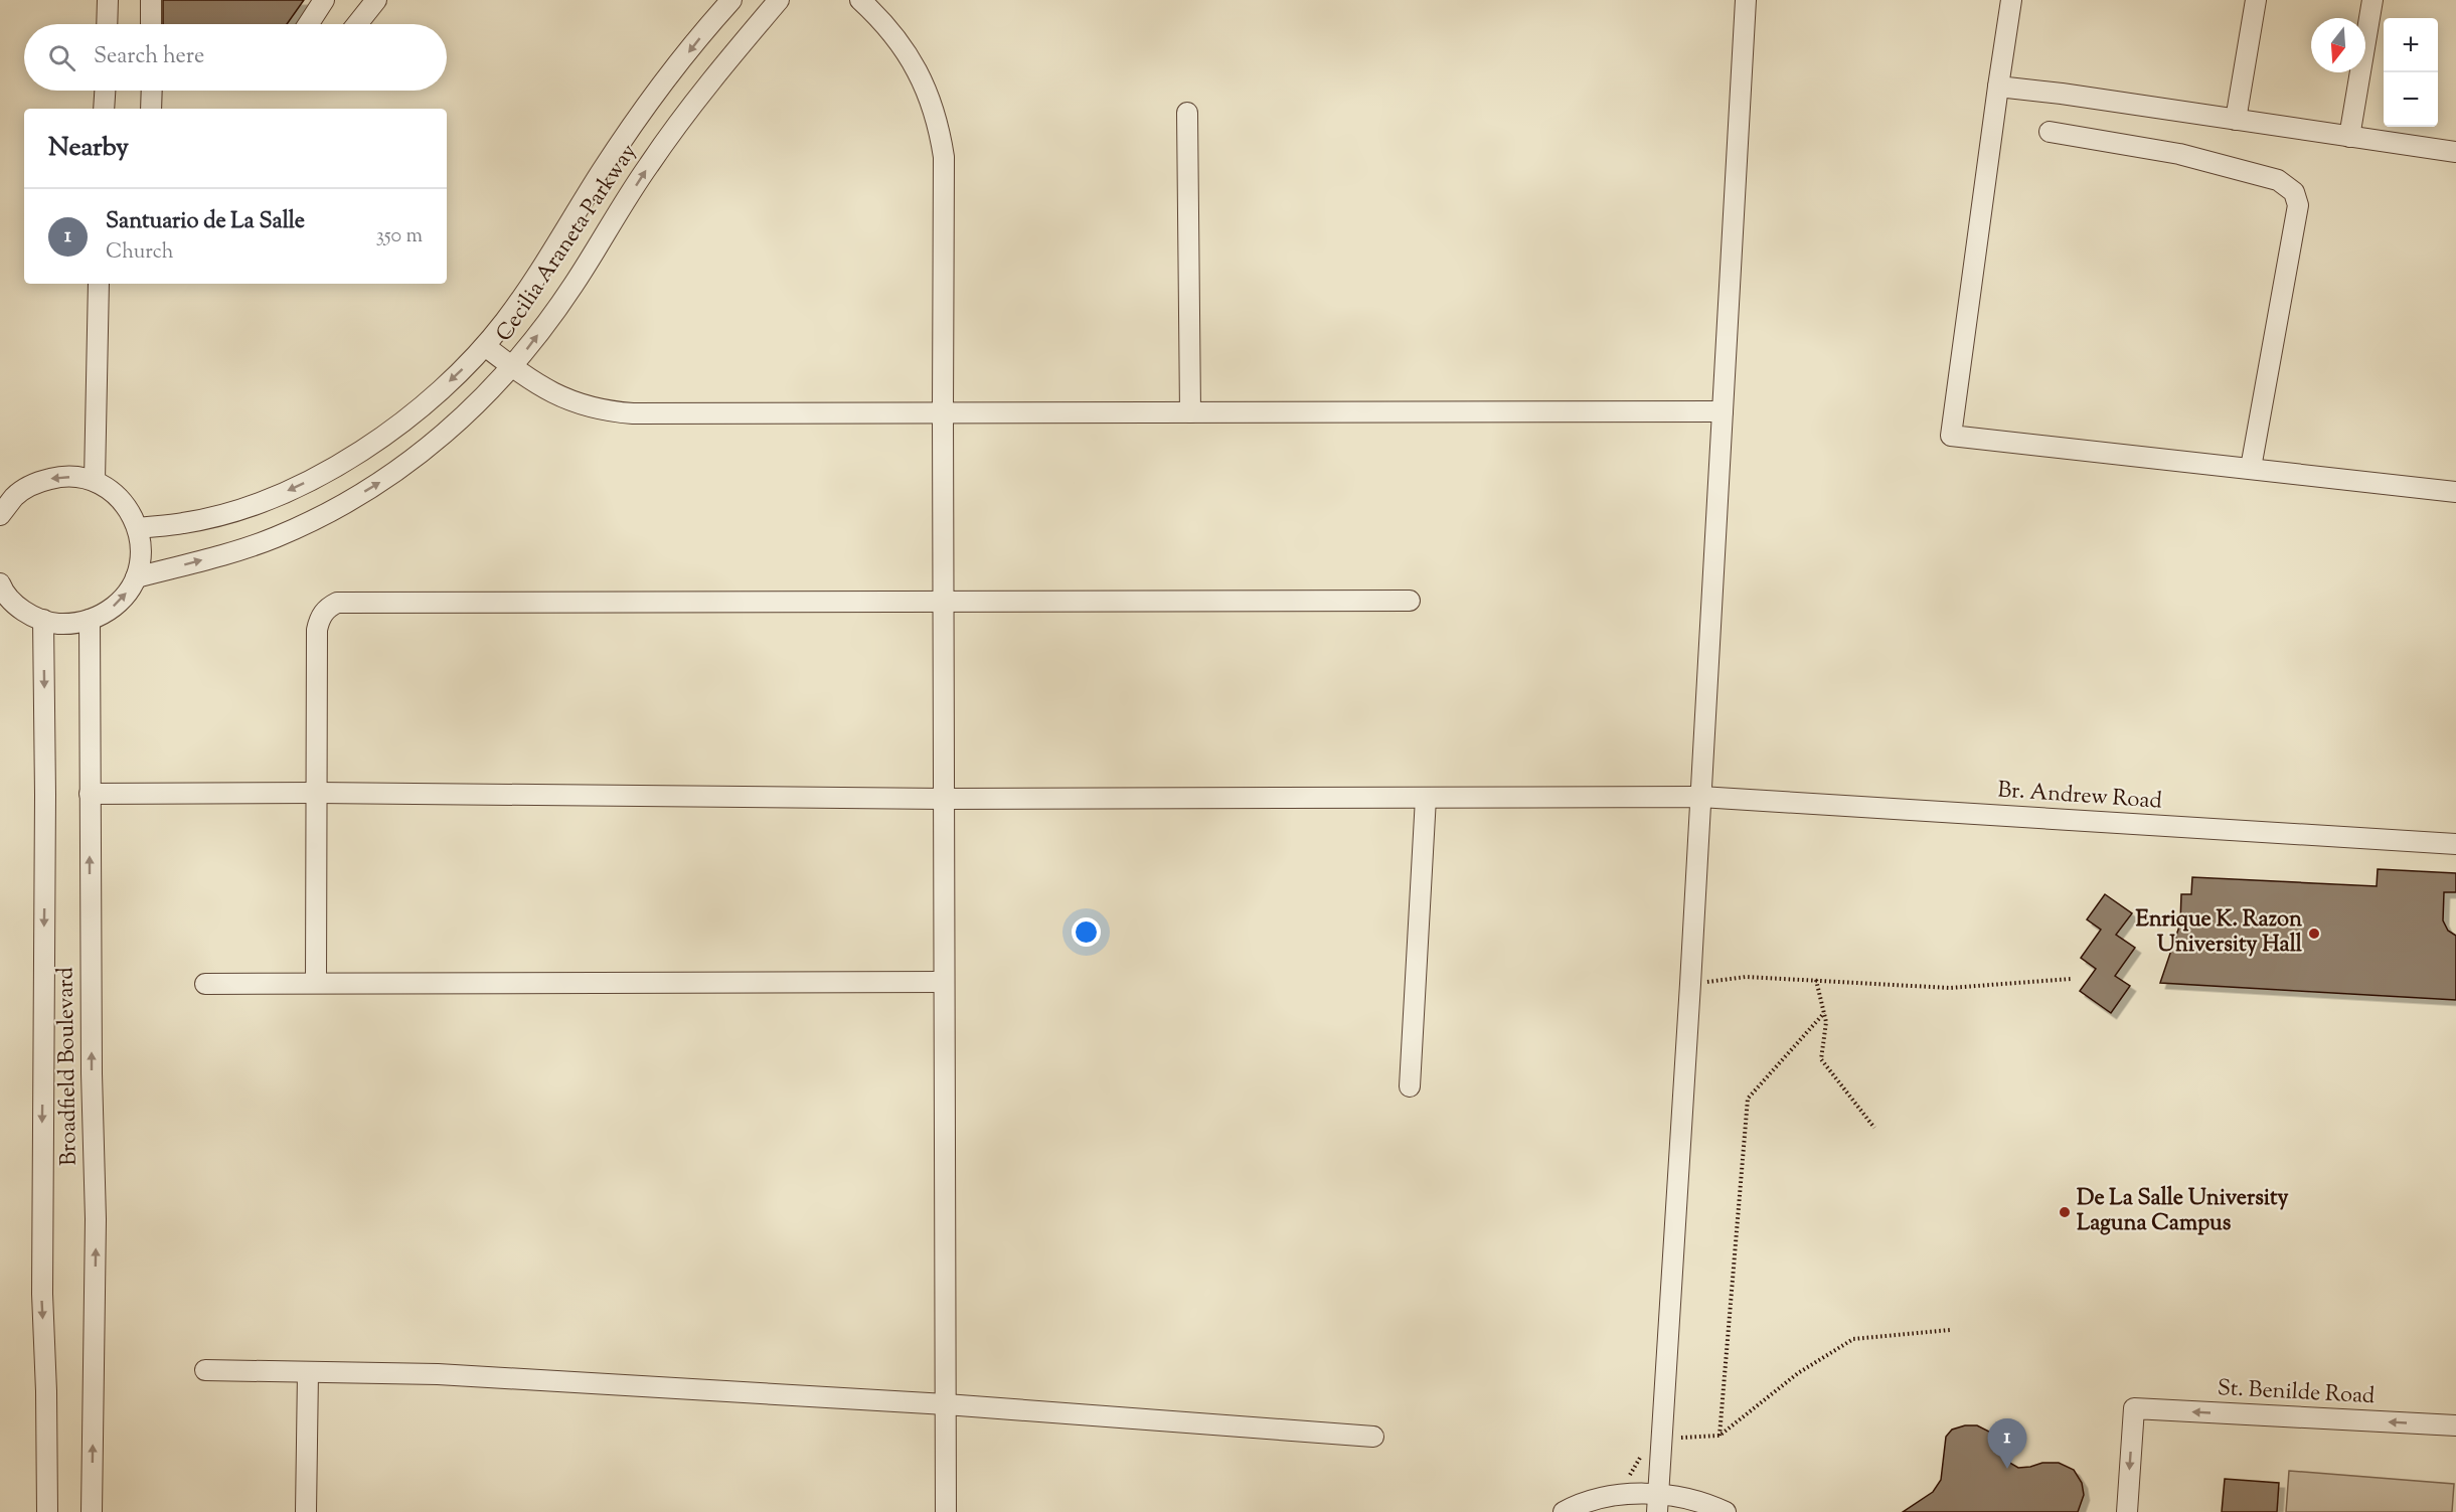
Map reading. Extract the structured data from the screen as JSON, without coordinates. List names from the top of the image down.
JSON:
{
  "streets": {
    "street": [
      "Cecilia Araneta Parkway",
      "Br. Andrew Road",
      "Broadfield Boulevard",
      "St. Benilde Road"
    ]
  },
  "crossings": [
    ["Br. Andrew Road", "Broadfield Boulevard"]
  ],
  "places": ["Enrique K. Razon University Hall", "De La Salle University Laguna Campus"],
  "north": "bottom",
  "page": {
    "map_buttons": ["+", "−"],
    "search": "Search here",
    "heading": "Nearby",
    "list": [
      {
        "mark": "1",
        "name": "Santuario de La Salle",
        "note": "Church",
        "value": "350 m"
      }
    ],
    "pins": "1"
  }
}
